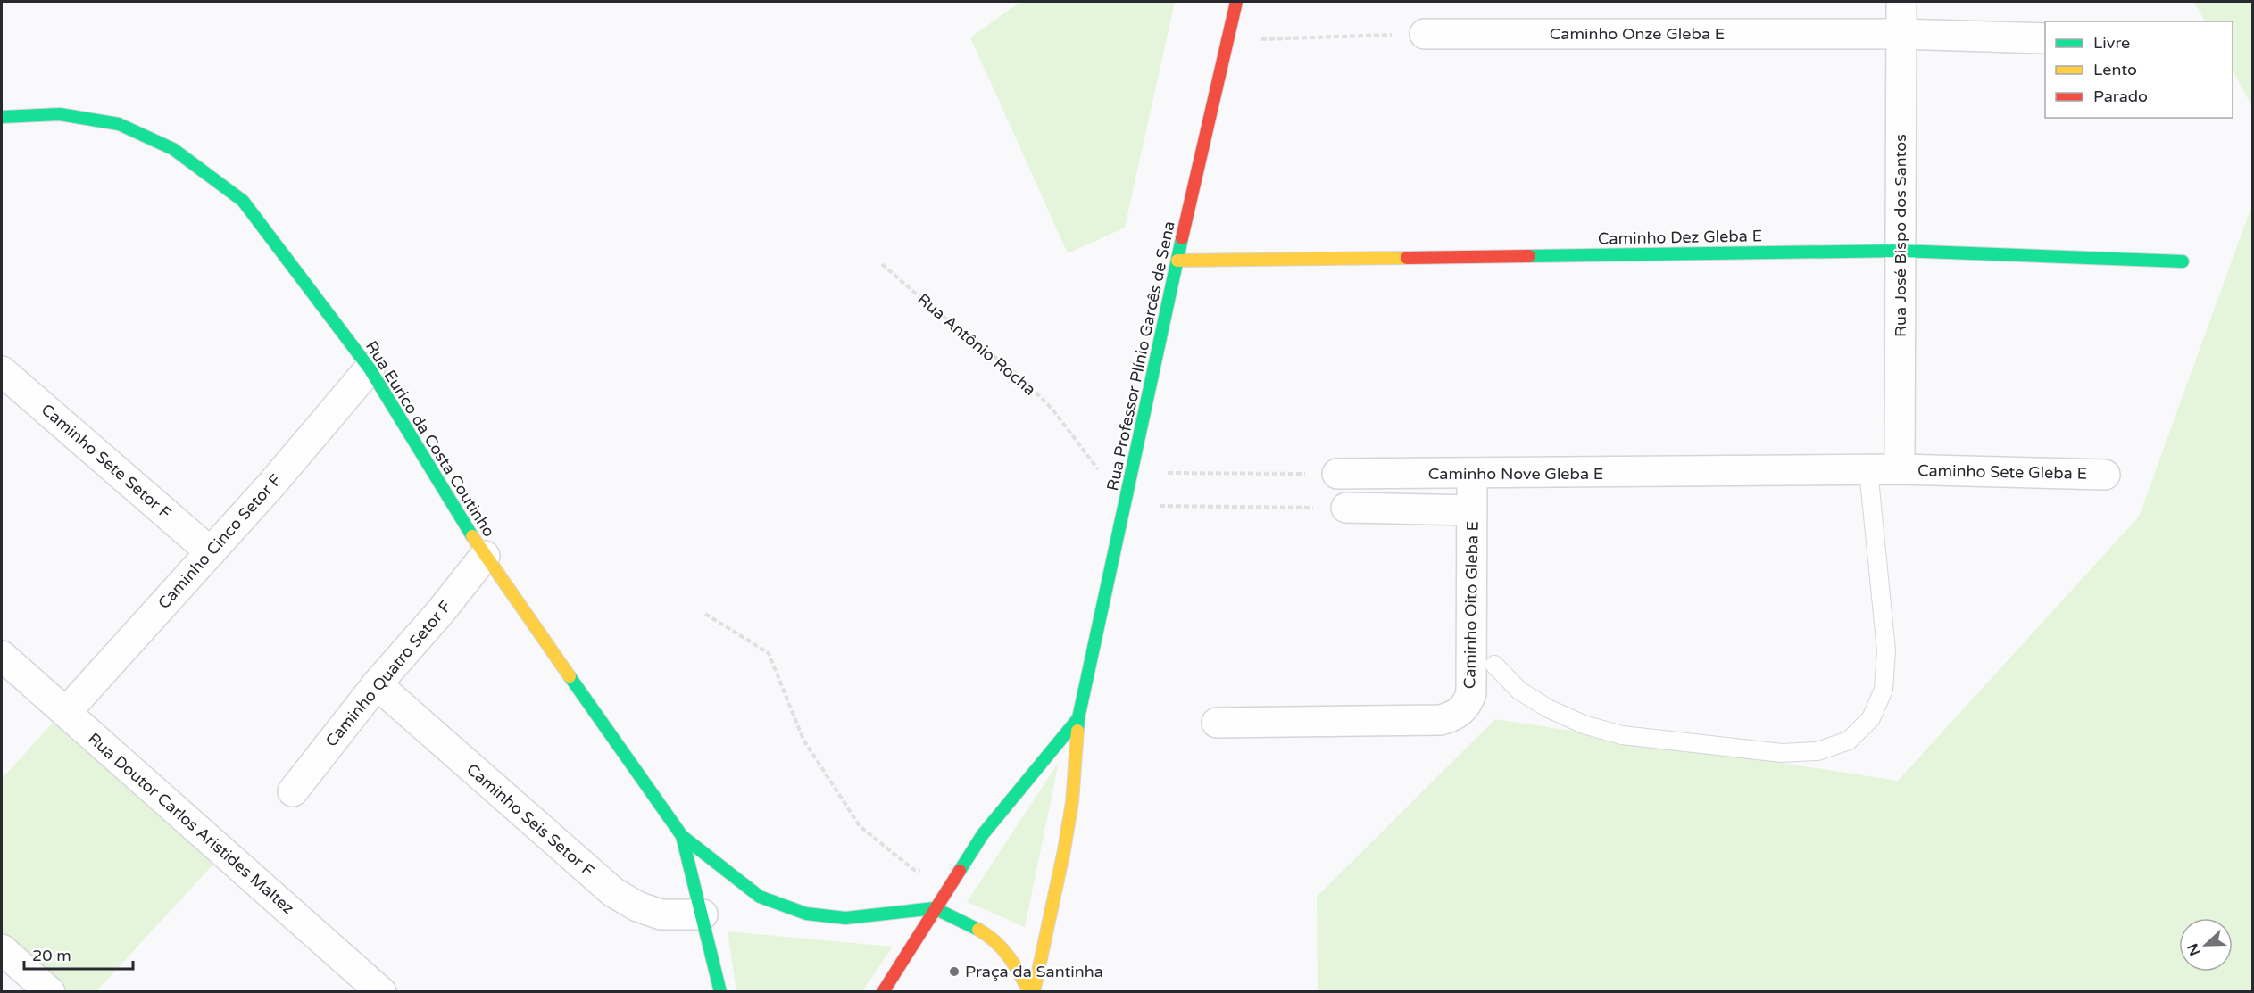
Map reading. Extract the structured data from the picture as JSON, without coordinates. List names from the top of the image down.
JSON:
{
  "streets": {
    "street": [
      "Caminho Onze Gleba E",
      "Rua José Bispo dos Santos",
      "Caminho Dez Gleba E",
      "Rua Professor Plínio Garcês de Sena",
      "Rua Eurico da Costa Coutinho",
      "Caminho Sete Setor F",
      "Caminho Sete Gleba E",
      "Caminho Nove Gleba E",
      "Caminho Cinco Setor F",
      "Caminho Oito Gleba E",
      "Caminho Quatro Setor F",
      "Caminho Seis Setor F",
      "Rua Doutor Carlos Aristides Maltez"
    ],
    "path": ["Rua Antônio Rocha"]
  },
  "crossings": [
    ["Caminho Onze Gleba E", "Rua José Bispo dos Santos"],
    ["Rua José Bispo dos Santos", "Caminho Dez Gleba E"],
    ["Rua José Bispo dos Santos", "Caminho Sete Gleba E"],
    ["Rua José Bispo dos Santos", "Caminho Nove Gleba E"],
    ["Caminho Dez Gleba E", "Rua Professor Plínio Garcês de Sena"],
    ["Rua Antônio Rocha", "Rua Professor Plínio Garcês de Sena"],
    ["Rua Professor Plínio Garcês de Sena", "Rua Eurico da Costa Coutinho"],
    ["Rua Eurico da Costa Coutinho", "Caminho Cinco Setor F"],
    ["Rua Eurico da Costa Coutinho", "Caminho Quatro Setor F"],
    ["Rua Eurico da Costa Coutinho", "Caminho Seis Setor F"],
    ["Caminho Sete Setor F", "Caminho Cinco Setor F"],
    ["Caminho Sete Gleba E", "Caminho Nove Gleba E"],
    ["Caminho Nove Gleba E", "Caminho Oito Gleba E"],
    ["Caminho Cinco Setor F", "Rua Doutor Carlos Aristides Maltez"],
    ["Caminho Quatro Setor F", "Caminho Seis Setor F"]
  ],
  "places": ["Praça da Santinha"],
  "legend": ["Livre", "Lento", "Parado"],
  "scale_bar": "20 m",
  "north": "left"
}
